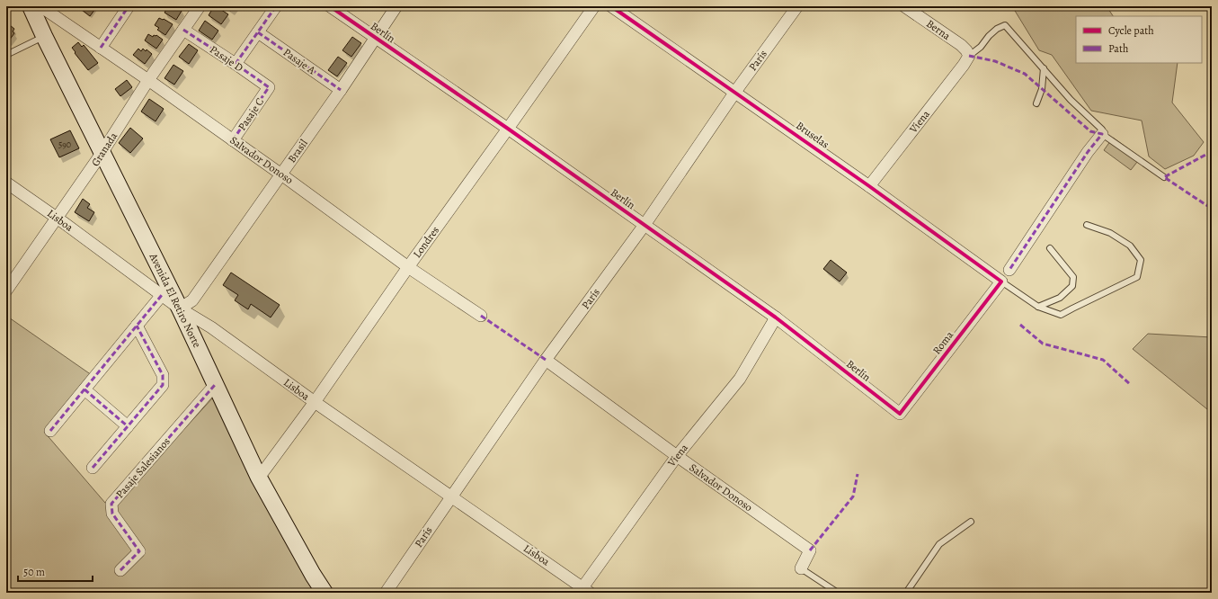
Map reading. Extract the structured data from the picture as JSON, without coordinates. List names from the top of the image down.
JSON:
{
  "streets": {
    "street": [
      "Berna",
      "Berlín",
      "Pasaje D",
      "París",
      "Pasaje A",
      "Pasaje C",
      "Viena",
      "Bruselas",
      "Granada",
      "Brasil",
      "Salvador Donoso",
      "Lisboa",
      "Londres",
      "Avenida El Retiro Norte",
      "Roma",
      "Pasaje Salesianos"
    ]
  },
  "crossings": [
    ["Berna", "Viena"],
    ["Berlín", "París"],
    ["Berlín", "Viena"],
    ["Berlín", "Brasil"],
    ["Berlín", "Londres"],
    ["Berlín", "Roma"],
    ["Pasaje D", "Pasaje C"],
    ["Pasaje D", "Granada"],
    ["París", "Bruselas"],
    ["París", "Salvador Donoso"],
    ["París", "Lisboa"],
    ["Pasaje A", "Brasil"],
    ["Pasaje C", "Salvador Donoso"],
    ["Viena", "Bruselas"],
    ["Viena", "Salvador Donoso"],
    ["Viena", "Lisboa"],
    ["Bruselas", "Roma"],
    ["Granada", "Salvador Donoso"],
    ["Granada", "Lisboa"],
    ["Granada", "Avenida El Retiro Norte"],
    ["Brasil", "Salvador Donoso"],
    ["Brasil", "Lisboa"],
    ["Brasil", "Avenida El Retiro Norte"],
    ["Salvador Donoso", "Londres"],
    ["Lisboa", "Londres"],
    ["Lisboa", "Avenida El Retiro Norte"],
    ["Londres", "Avenida El Retiro Norte"],
    ["Avenida El Retiro Norte", "Pasaje Salesianos"]
  ],
  "house_numbers": ["590"],
  "legend": ["Cycle path", "Path"],
  "scale_bar": "50 m"
}
